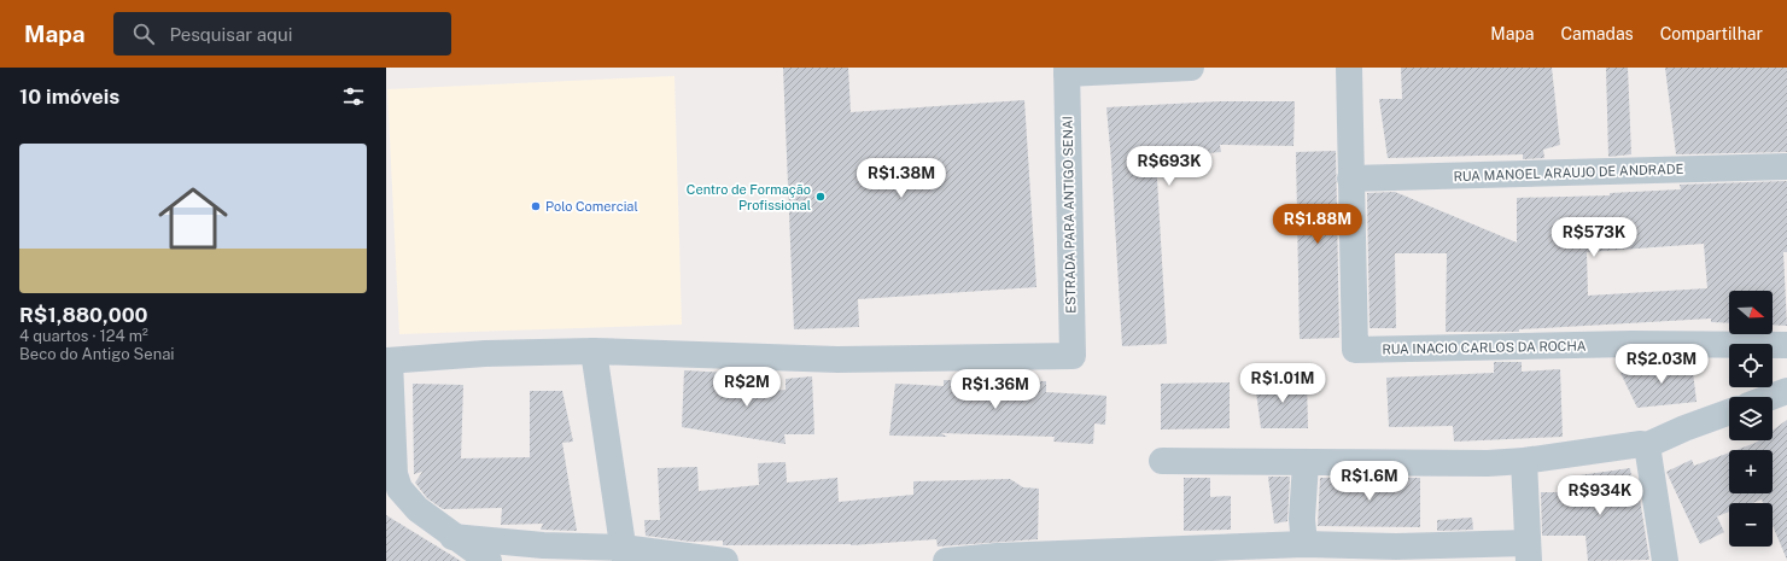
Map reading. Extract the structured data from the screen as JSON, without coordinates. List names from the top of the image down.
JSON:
{
  "streets": {
    "street": ["RUA MANOEL ARAUJO DE ANDRADE", "ESTRADA PARA ANTIGO SENAI", "RUA INACIO CARLOS DA ROCHA"]
  },
  "crossings": [
    ["RUA MANOEL ARAUJO DE ANDRADE", "RUA INACIO CARLOS DA ROCHA"]
  ],
  "places": ["Centro de Formação Profissional", "Polo Comercial"],
  "north": "right",
  "page": {
    "header": "Mapa",
    "search": "Pesquisar aqui",
    "nav": ["Mapa", "Camadas", "Compartilhar"],
    "heading": "10 imóveis",
    "list": [
      {
        "name": "R$1,880,000",
        "note": "4 quartos · 124 m² · Beco do Antigo Senai"
      }
    ],
    "price": [
      "R$693K",
      "R$1.38M",
      "R$1.88M",
      "R$573K",
      "R$2.03M",
      "R$1.01M",
      "R$2M",
      "R$1.36M",
      "R$1.6M",
      "R$934K"
    ],
    "map_buttons": ["+", "−"]
  }
}
